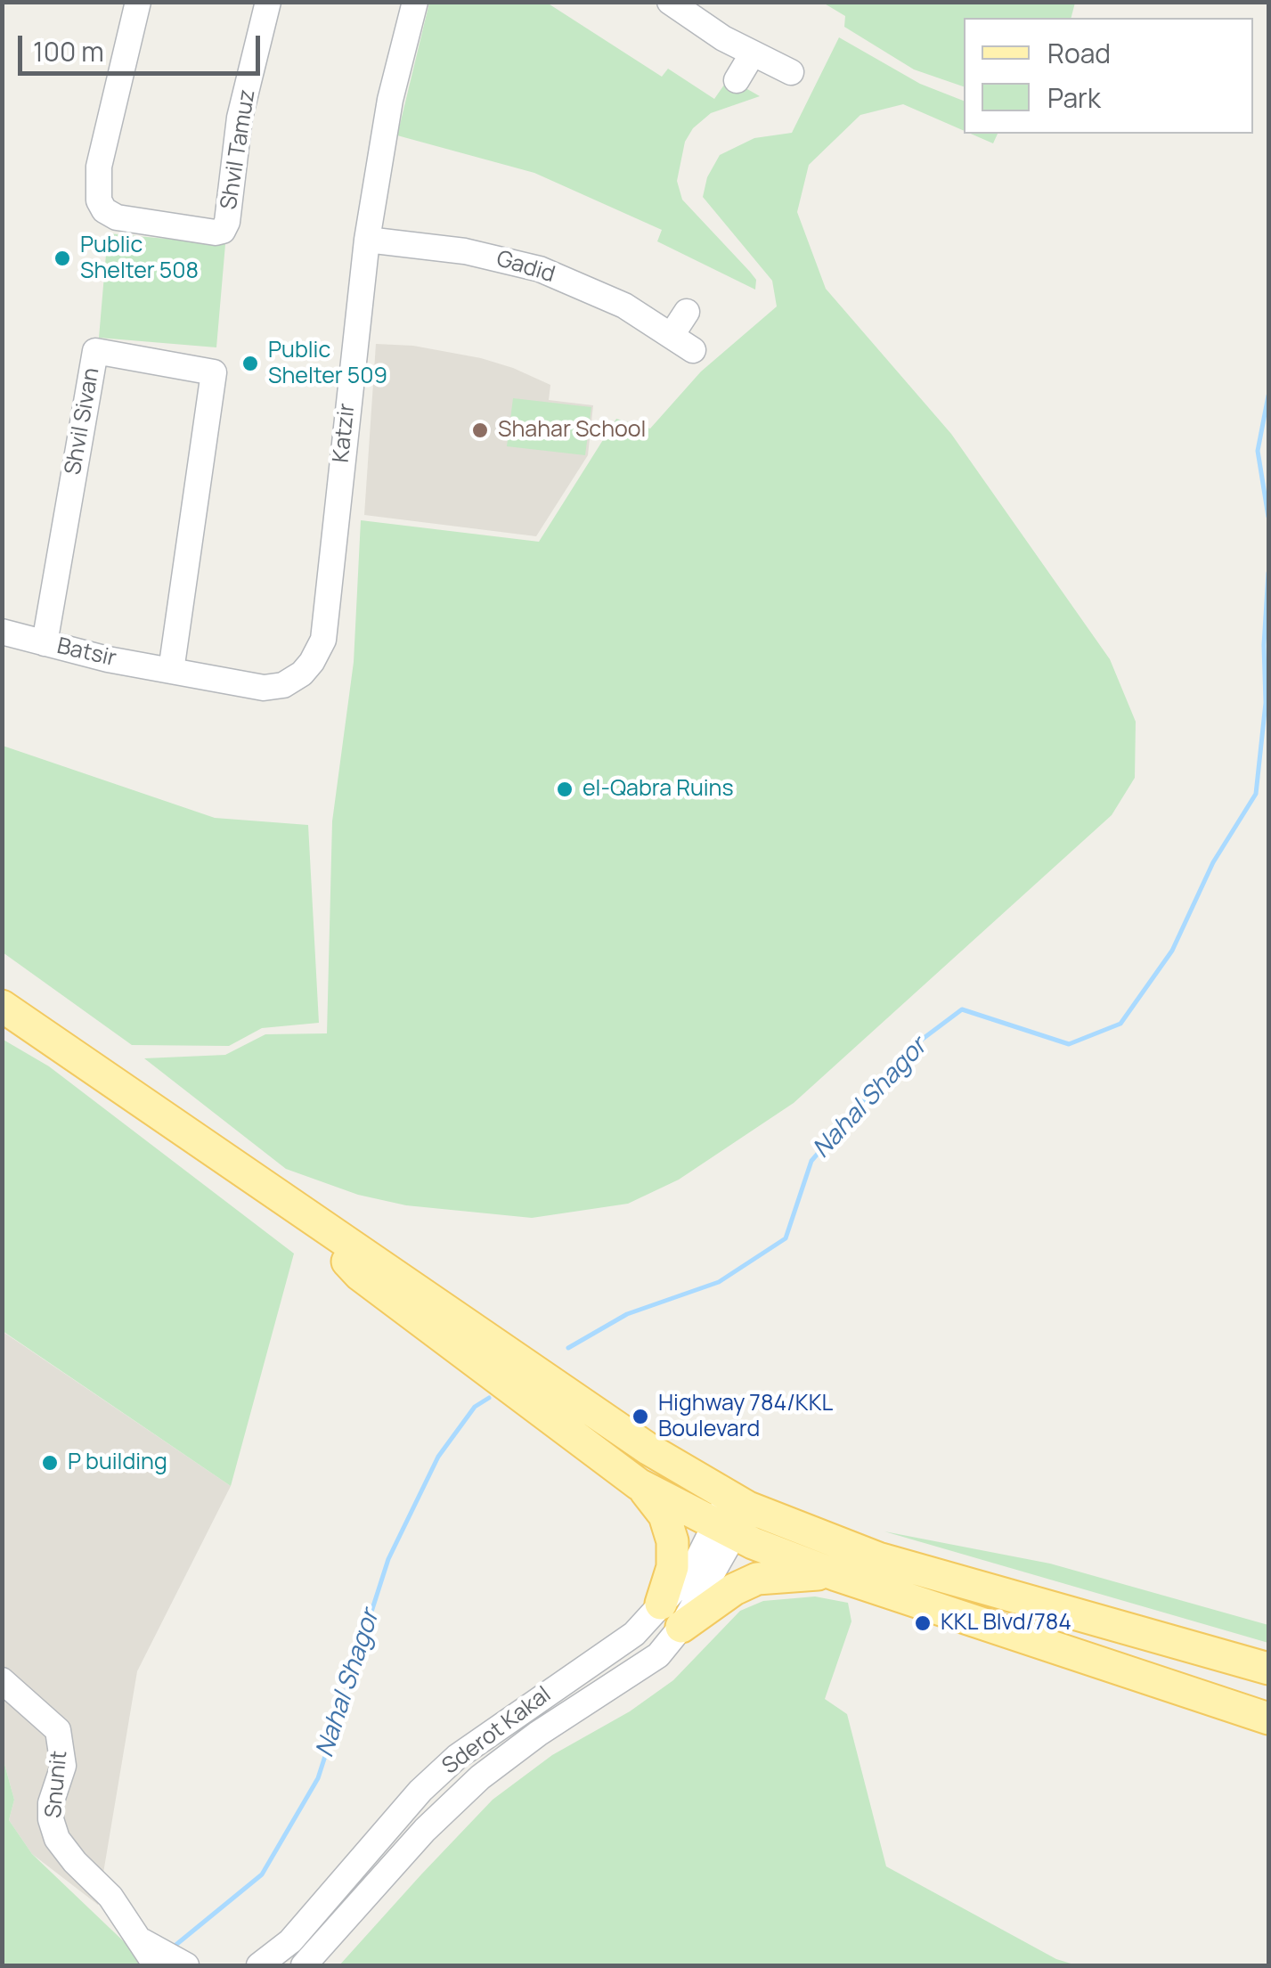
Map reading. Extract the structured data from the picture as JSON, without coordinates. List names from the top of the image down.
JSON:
{
  "streets": {
    "street": [
      "Shvil Tamuz",
      "Gadid",
      "Shvil Sivan",
      "Katzir",
      "Batsir",
      "Sderot Kakal",
      "Snunit"
    ]
  },
  "crossings": [
    ["Gadid", "Katzir"],
    ["Shvil Sivan", "Katzir"],
    ["Shvil Sivan", "Batsir"],
    ["Katzir", "Batsir"]
  ],
  "water": ["Nahal Shagor"],
  "places": [
    "Public Shelter 508",
    "Public Shelter 509",
    "Shahar School",
    "el-Qabra Ruins",
    "Highway 784/KKL Boulevard",
    "P building",
    "KKL Blvd/784"
  ],
  "legend": ["Road", "Park"],
  "scale_bar": "100 m"
}
